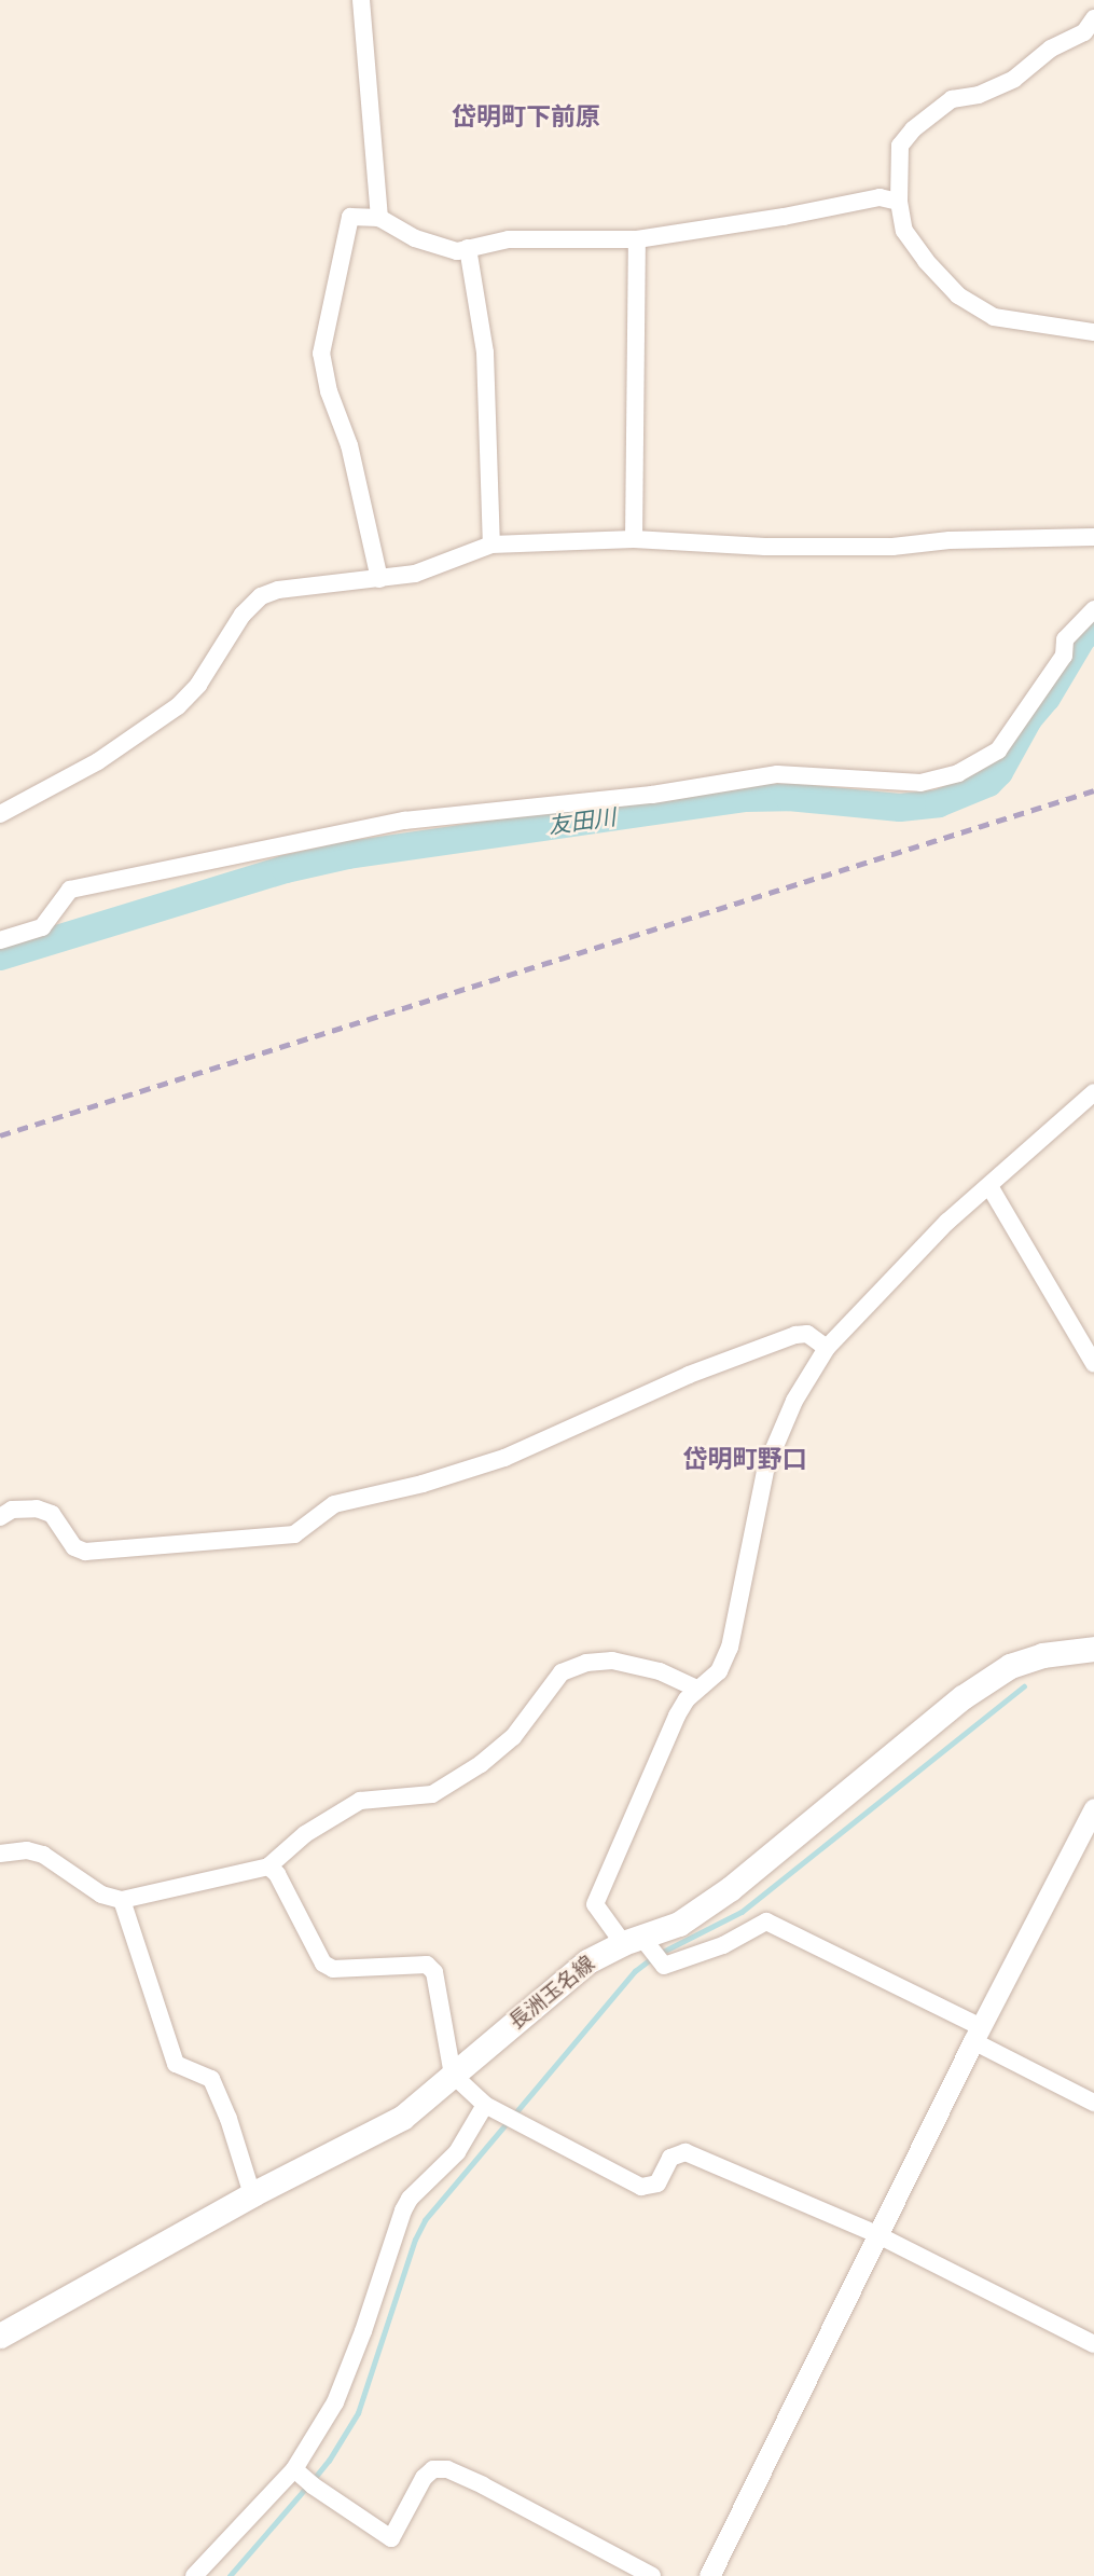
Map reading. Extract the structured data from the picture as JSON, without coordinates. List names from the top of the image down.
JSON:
{
  "streets": {
    "main road": ["長洲玉名線"]
  },
  "districts": ["岱明町下前原", "岱明町野口"],
  "water": ["友田川"]
}
